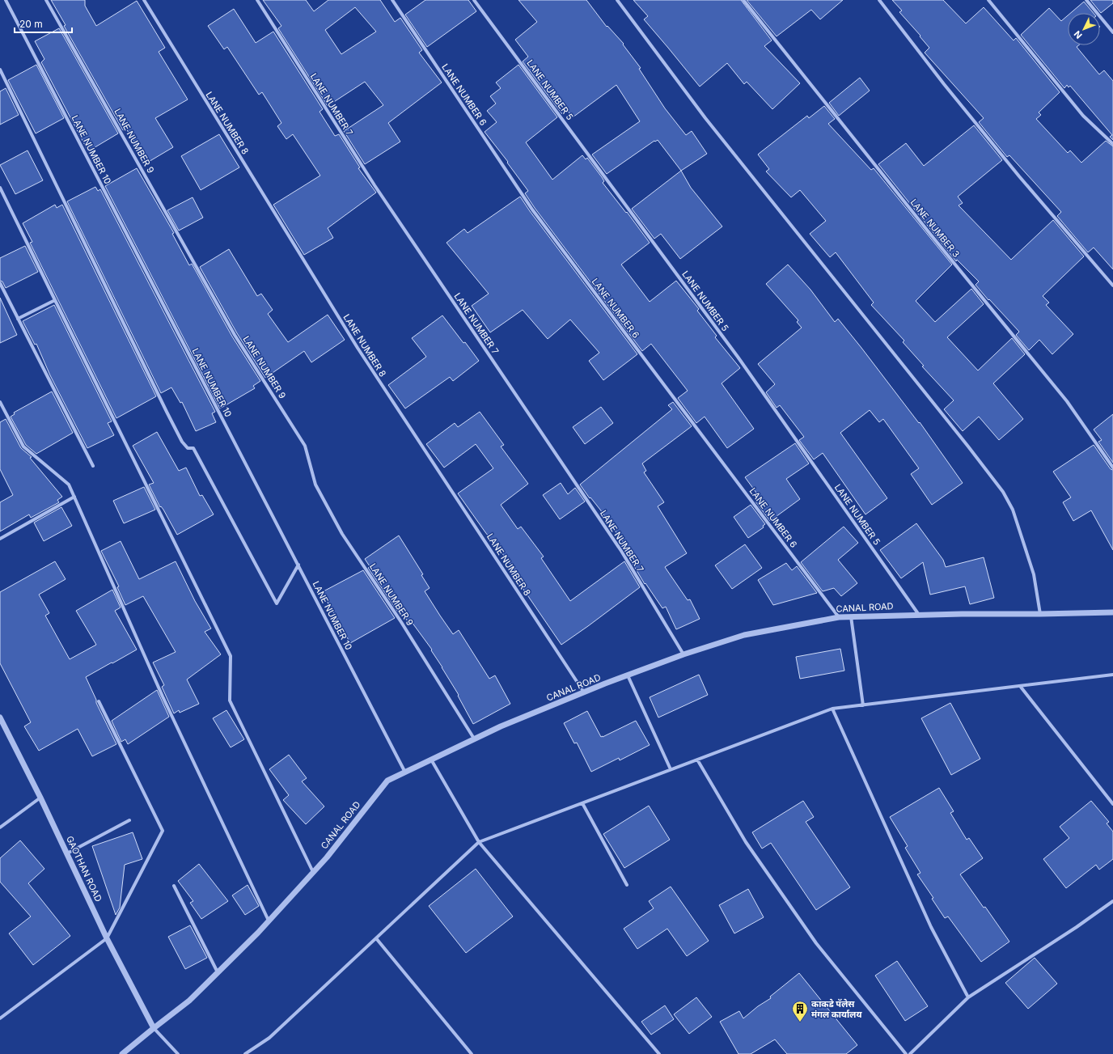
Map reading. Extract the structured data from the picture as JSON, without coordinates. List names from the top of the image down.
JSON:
{
  "streets": {
    "street": [
      "LANE NUMBER 5",
      "LANE NUMBER 6",
      "LANE NUMBER 7",
      "LANE NUMBER 8",
      "LANE NUMBER 9",
      "LANE NUMBER 10",
      "LANE NUMBER 3",
      "CANAL ROAD",
      "GAOTHAN ROAD"
    ]
  },
  "crossings": [
    ["LANE NUMBER 5", "CANAL ROAD"],
    ["LANE NUMBER 6", "CANAL ROAD"],
    ["LANE NUMBER 7", "CANAL ROAD"],
    ["LANE NUMBER 8", "CANAL ROAD"],
    ["LANE NUMBER 9", "CANAL ROAD"],
    ["LANE NUMBER 10", "CANAL ROAD"],
    ["CANAL ROAD", "GAOTHAN ROAD"]
  ],
  "places": {
    "building": ["काकडे पॅलेस मंगल कार्यालय"]
  },
  "scale_bar": "20 m",
  "north": "bottom left"
}
